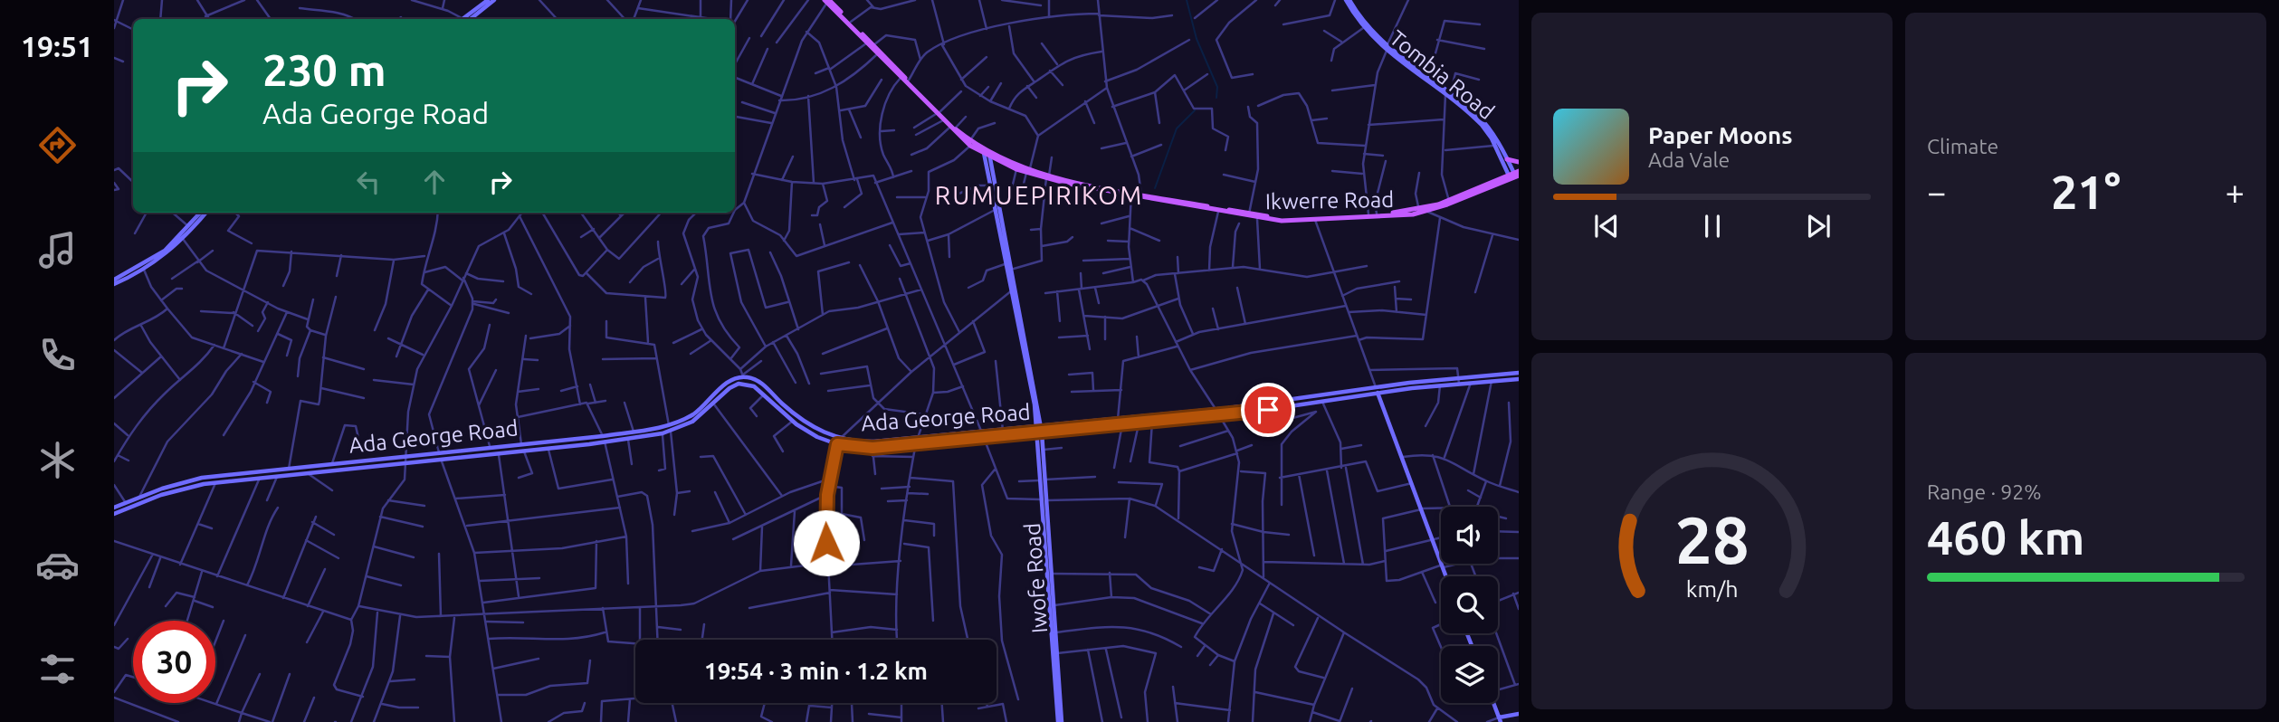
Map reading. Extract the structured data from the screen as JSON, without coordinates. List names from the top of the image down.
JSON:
{
  "streets": {
    "main road": [
      "Tombia Road",
      "Ikwerre Road",
      "Ada George Road",
      "Iwofe Road"
    ]
  },
  "crossings": [
    ["Tombia Road", "Ikwerre Road"],
    ["Ada George Road", "Iwofe Road"]
  ],
  "districts": ["RUMUEPIRIKOM"],
  "page": {
    "tabs": "19:51",
    "tile": [
      "Climate",
      ["Range · 92%", "460 km"]
    ],
    "turn": ["230 m", "Ada George Road"],
    "song": ["Paper Moons", "Ada Vale"],
    "heat": ["−", "21°", "+"],
    "limit": "30",
    "trip": "19:54 · 3 min · 1.2 km",
    "gauge": ["28", "km/h"]
  }
}
